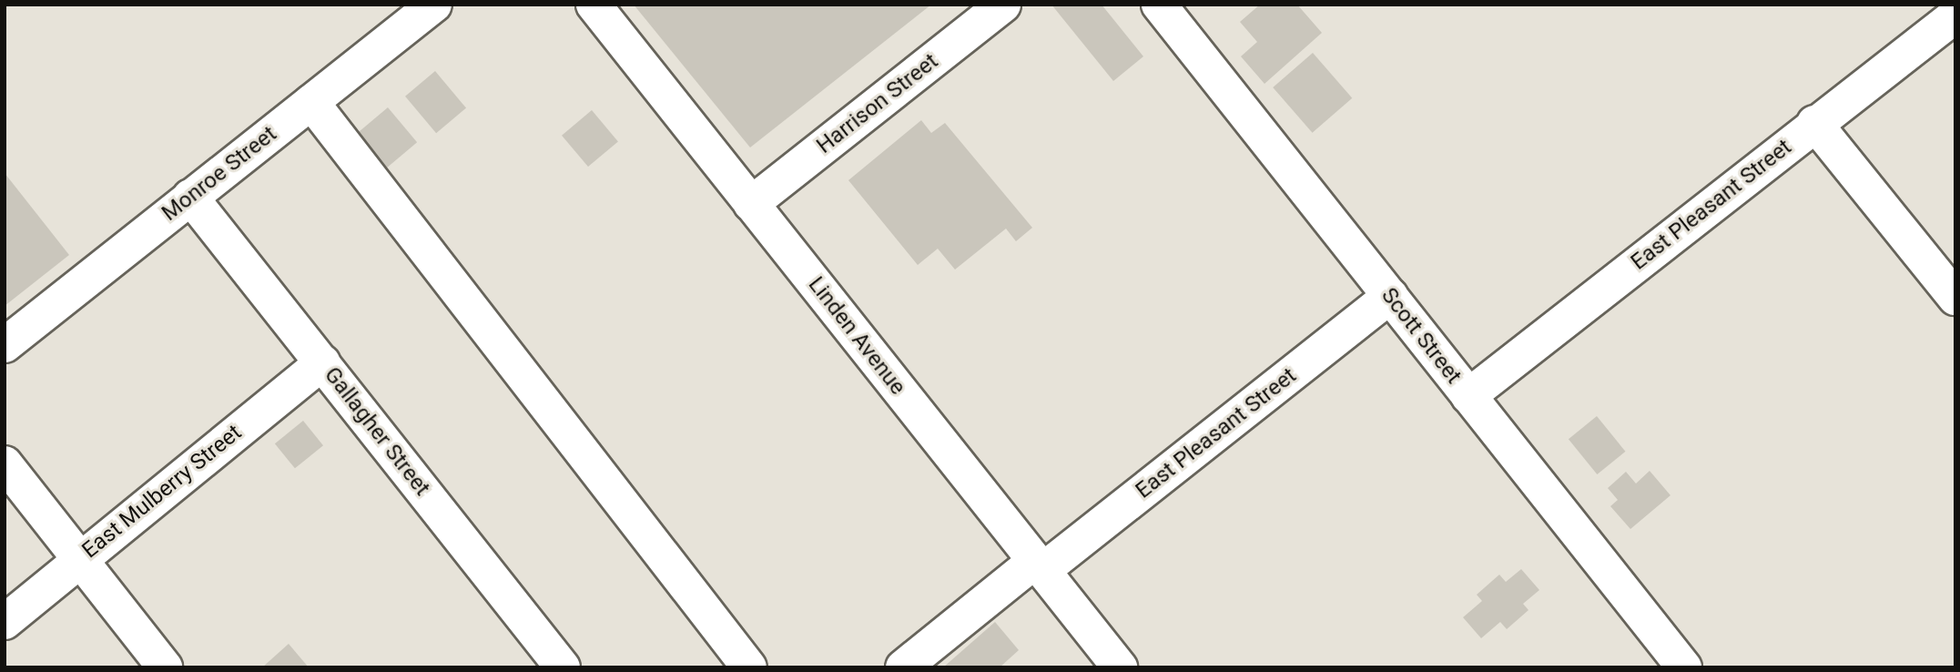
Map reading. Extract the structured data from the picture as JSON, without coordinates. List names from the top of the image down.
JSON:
{
  "streets": {
    "street": [
      "Harrison Street",
      "Monroe Street",
      "East Pleasant Street",
      "Linden Avenue",
      "Scott Street",
      "Gallagher Street",
      "East Mulberry Street"
    ]
  },
  "crossings": [
    ["Harrison Street", "Linden Avenue"],
    ["Monroe Street", "Gallagher Street"],
    ["East Pleasant Street", "Linden Avenue"],
    ["East Pleasant Street", "Scott Street"],
    ["Gallagher Street", "East Mulberry Street"]
  ]
}
